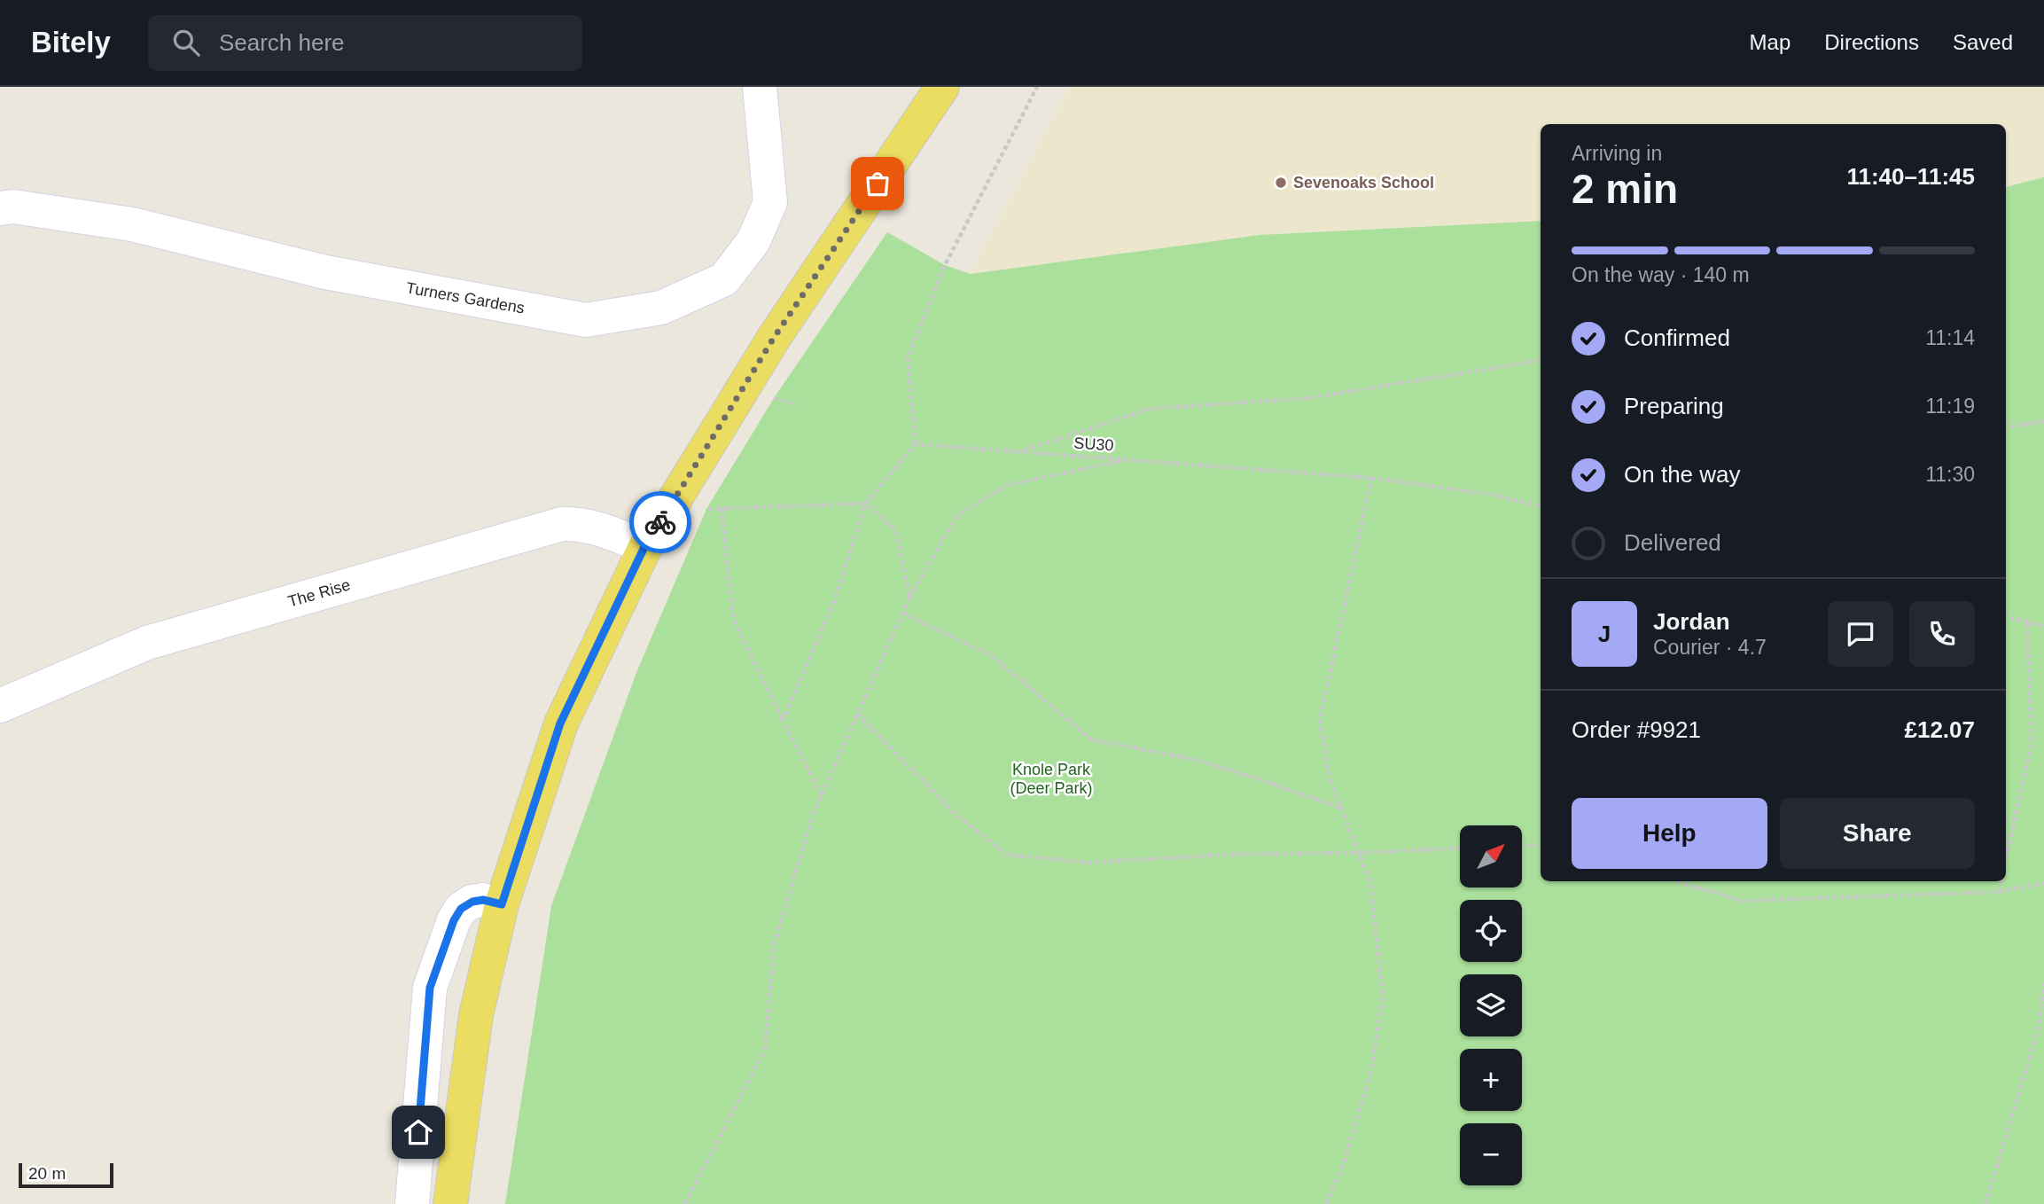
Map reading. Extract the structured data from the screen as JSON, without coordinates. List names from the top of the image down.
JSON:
{
  "streets": {
    "street": ["Turners Gardens", "The Rise"],
    "path": ["SU30"]
  },
  "parks": ["Knole Park (Deer Park)"],
  "places": ["Sevenoaks School"],
  "scale_bar": "20 m",
  "north": "top right",
  "page": {
    "header": "Bitely",
    "search": "Search here",
    "nav": ["Map", "Directions", "Saved"],
    "heading": ["2 min", "Arriving in", "11:40–11:45"],
    "panel": [
      "Jordan",
      "Courier · 4.7",
      "Order #9921",
      "£12.07"
    ],
    "bar": "On the way · 140 m",
    "list": [
      ["Confirmed", "11:14"],
      ["Preparing", "11:19"],
      ["On the way", "11:30"],
      "Delivered"
    ],
    "round": "J",
    "buttons": ["Help", "Share"],
    "map_buttons": ["+", "−"],
    "scale": "20 m"
  }
}
